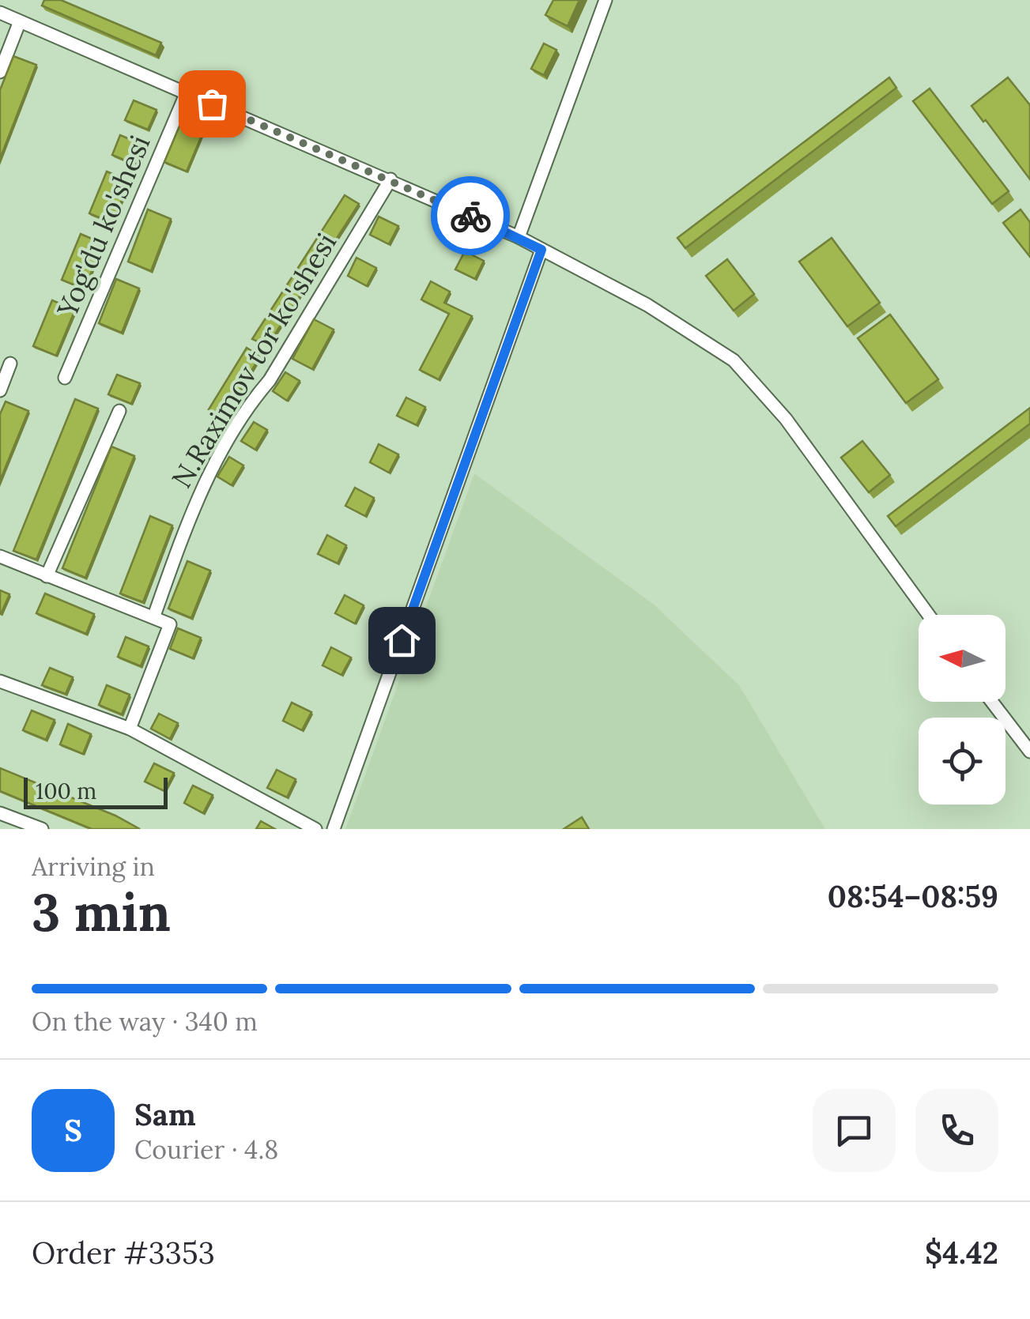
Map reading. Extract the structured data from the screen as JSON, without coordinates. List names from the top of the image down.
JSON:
{
  "streets": {
    "street": ["Yog'du ko'shesi", "N.Raximov tor ko'shesi"]
  },
  "scale_bar": "100 m",
  "north": "left",
  "page": {
    "scale": "100 m",
    "heading": ["3 min", "Arriving in", "08:54–08:59"],
    "panel": [
      "Sam",
      "Courier · 4.8",
      "Order #3353",
      "$4.42"
    ],
    "bar": "On the way · 340 m",
    "round": "S"
  }
}
